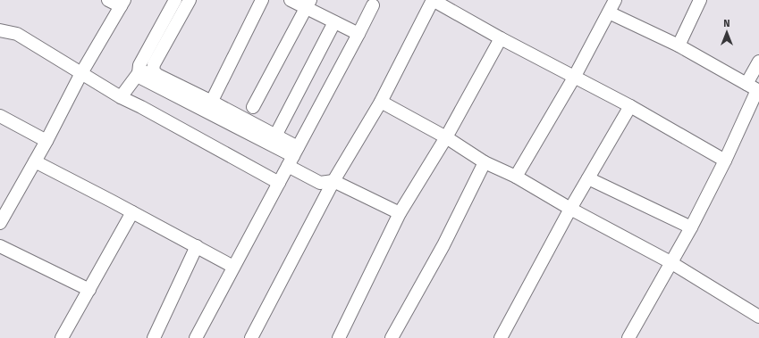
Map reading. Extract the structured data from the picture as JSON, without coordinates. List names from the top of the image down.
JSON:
{
  "north": "top"
}
